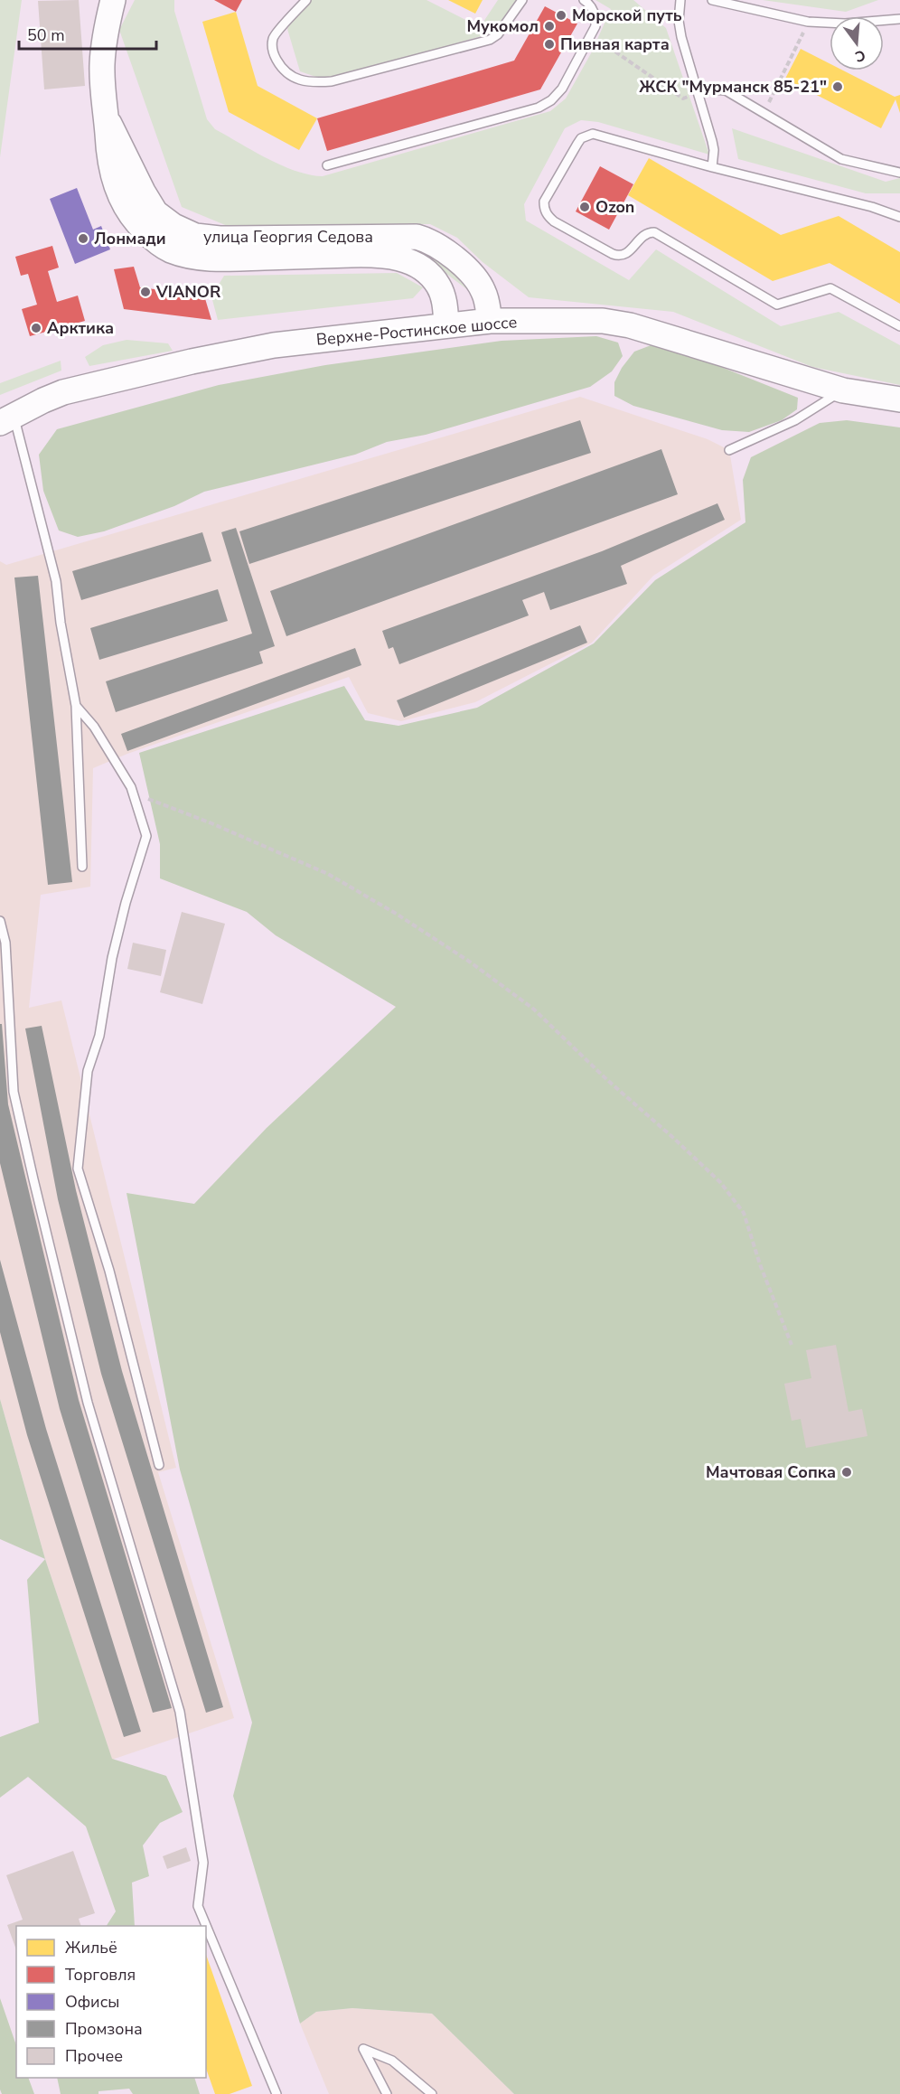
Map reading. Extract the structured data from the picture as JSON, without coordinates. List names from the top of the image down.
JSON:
{
  "streets": {
    "street": ["улица Георгия Седова", "Верхне-Ростинское шоссе"]
  },
  "crossings": [
    ["улица Георгия Седова", "Верхне-Ростинское шоссе"]
  ],
  "places": [
    "Морской путь",
    "Мукомол",
    "Пивная карта",
    "ЖСК \"Мурманск 85-21\"",
    "Ozon",
    "Лонмади",
    "VIANOR",
    "Арктика",
    "Мачтовая Сопка"
  ],
  "legend": [
    "Жильё",
    "Торговля",
    "Офисы",
    "Промзона",
    "Прочее"
  ],
  "scale_bar": "50 m",
  "north": "bottom"
}
